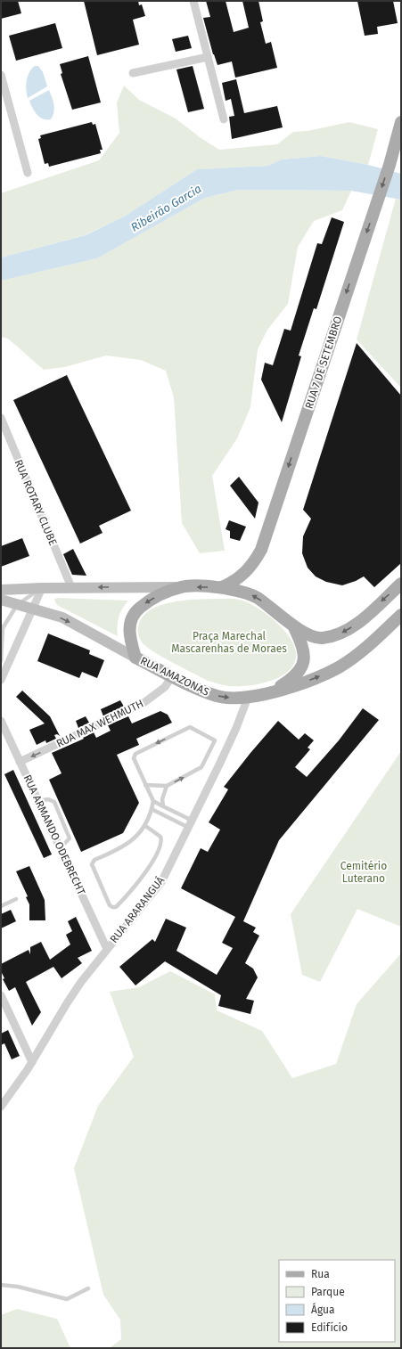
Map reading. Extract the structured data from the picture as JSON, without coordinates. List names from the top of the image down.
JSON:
{
  "streets": {
    "main road": ["RUA 7 DE SETEMBRO", "RUA AMAZONAS"],
    "street": [
      "RUA ROTARY CLUBE",
      "RUA MAX WEHMUTH",
      "RUA ARMANDO ODEBRECHT",
      "RUA ARARANGUÁ"
    ]
  },
  "crossings": [
    ["RUA AMAZONAS", "RUA MAX WEHMUTH"],
    ["RUA AMAZONAS", "RUA ARARANGUÁ"],
    ["RUA MAX WEHMUTH", "RUA ARMANDO ODEBRECHT"],
    ["RUA ARMANDO ODEBRECHT", "RUA ARARANGUÁ"]
  ],
  "one_way": ["RUA 7 DE SETEMBRO", "RUA MAX WEHMUTH"],
  "water": ["Ribeirão Garcia"],
  "parks": ["Praça Marechal Mascarenhas de Moraes", "Cemitério Luterano"],
  "legend": [
    "Rua",
    "Parque",
    "Água",
    "Edifício"
  ]
}
